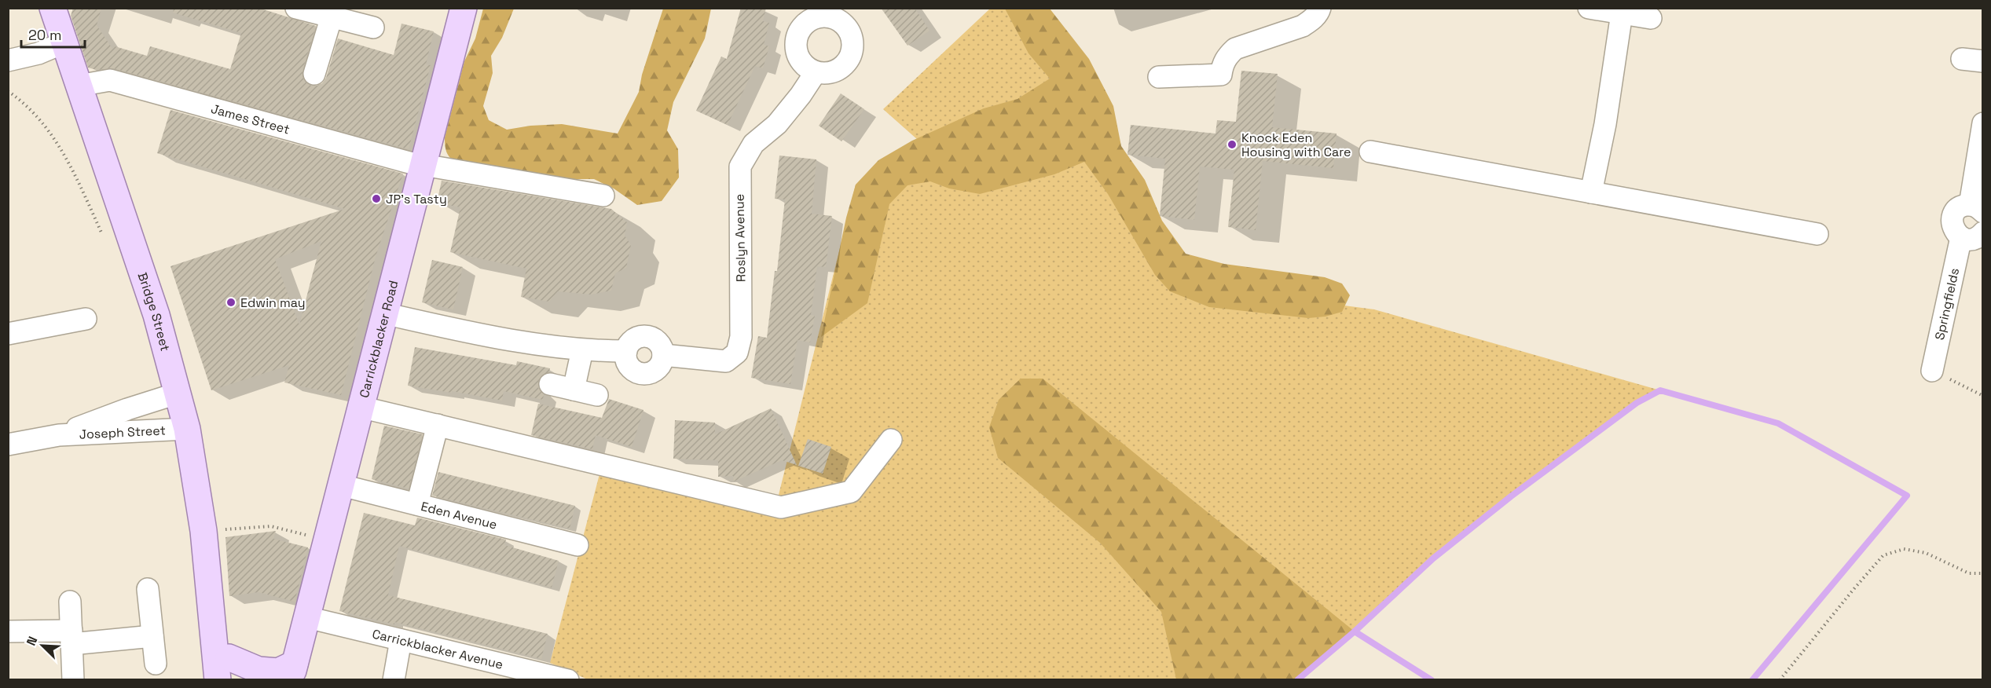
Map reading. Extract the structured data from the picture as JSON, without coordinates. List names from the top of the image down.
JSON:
{
  "streets": {
    "main road": ["Bridge Street", "Carrickblacker Road"],
    "street": [
      "James Street",
      "Roslyn Avenue",
      "Springfields",
      "Joseph Street",
      "Eden Avenue",
      "Carrickblacker Avenue"
    ]
  },
  "crossings": [
    ["James Street", "Bridge Street"],
    ["James Street", "Carrickblacker Road"],
    ["Bridge Street", "Joseph Street"],
    ["Carrickblacker Road", "Eden Avenue"],
    ["Carrickblacker Road", "Carrickblacker Avenue"]
  ],
  "places": ["Knock Eden Housing with Care", "JP's Tasty", "Edwin may"],
  "scale_bar": "20 m",
  "north": "top left"
}
